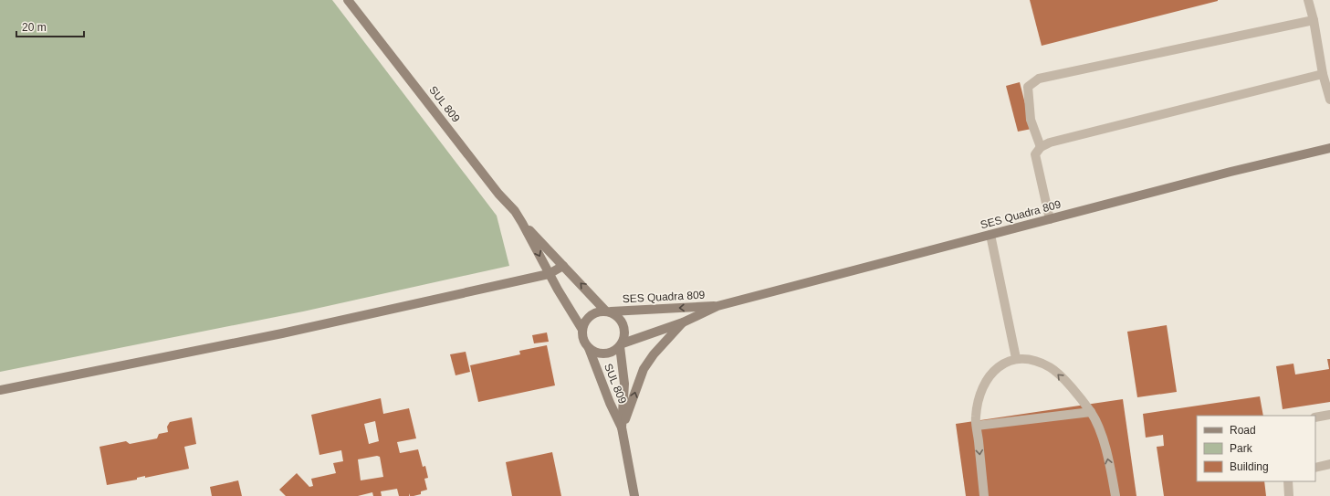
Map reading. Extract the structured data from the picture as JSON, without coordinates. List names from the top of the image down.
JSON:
{
  "streets": {
    "street": ["SUL 809", "SES Quadra 809"]
  },
  "crossings": [
    ["SUL 809", "SES Quadra 809"]
  ],
  "legend": ["Road", "Park", "Building"],
  "scale_bar": "20 m"
}
